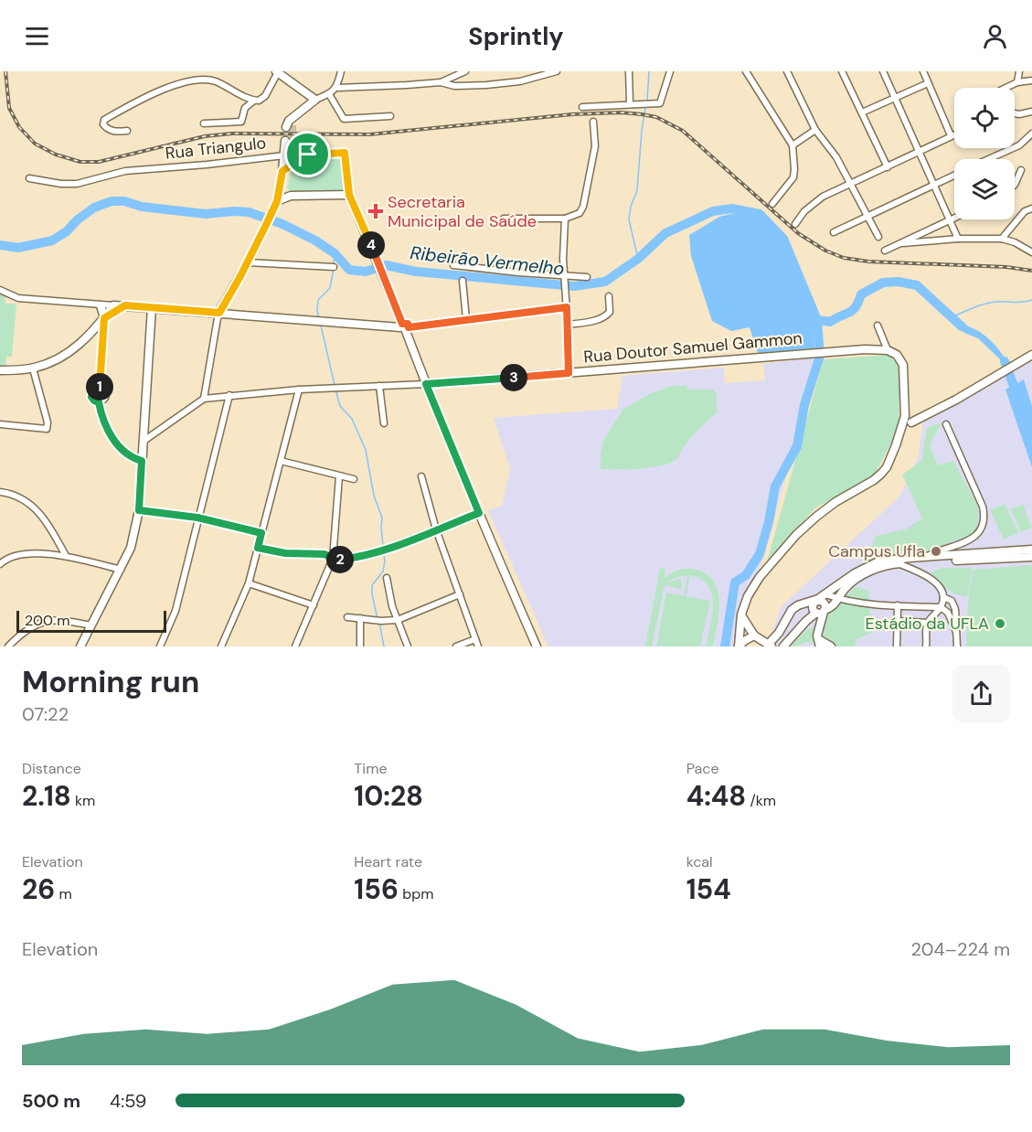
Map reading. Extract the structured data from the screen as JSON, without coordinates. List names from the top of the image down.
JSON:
{
  "streets": {
    "main road": ["Rua Doutor Samuel Gammon"],
    "street": ["Rua Triangulo"]
  },
  "water": ["Ribeirão Vermelho"],
  "places": {
    "health": ["Secretaria Municipal de Saúde"],
    "other": ["Campus Ufla", "Estádio da UFLA"]
  },
  "scale_bar": "200 m",
  "page": {
    "header": "Sprintly",
    "pins": [
      "4",
      "3",
      "1",
      "2"
    ],
    "scale": "200 m",
    "heading": ["Morning run", "07:22"],
    "stats": [
      ["Distance", "2.18 km"],
      ["Time", "10:28"],
      ["Pace", "4:48 /km"],
      ["Elevation", "26 m"],
      ["Heart rate", "156 bpm"],
      ["kcal", "154"]
    ],
    "chart": ["Elevation", "204–224 m"],
    "list": [
      {
        "name": "500 m",
        "note": "4:59"
      }
    ]
  }
}
